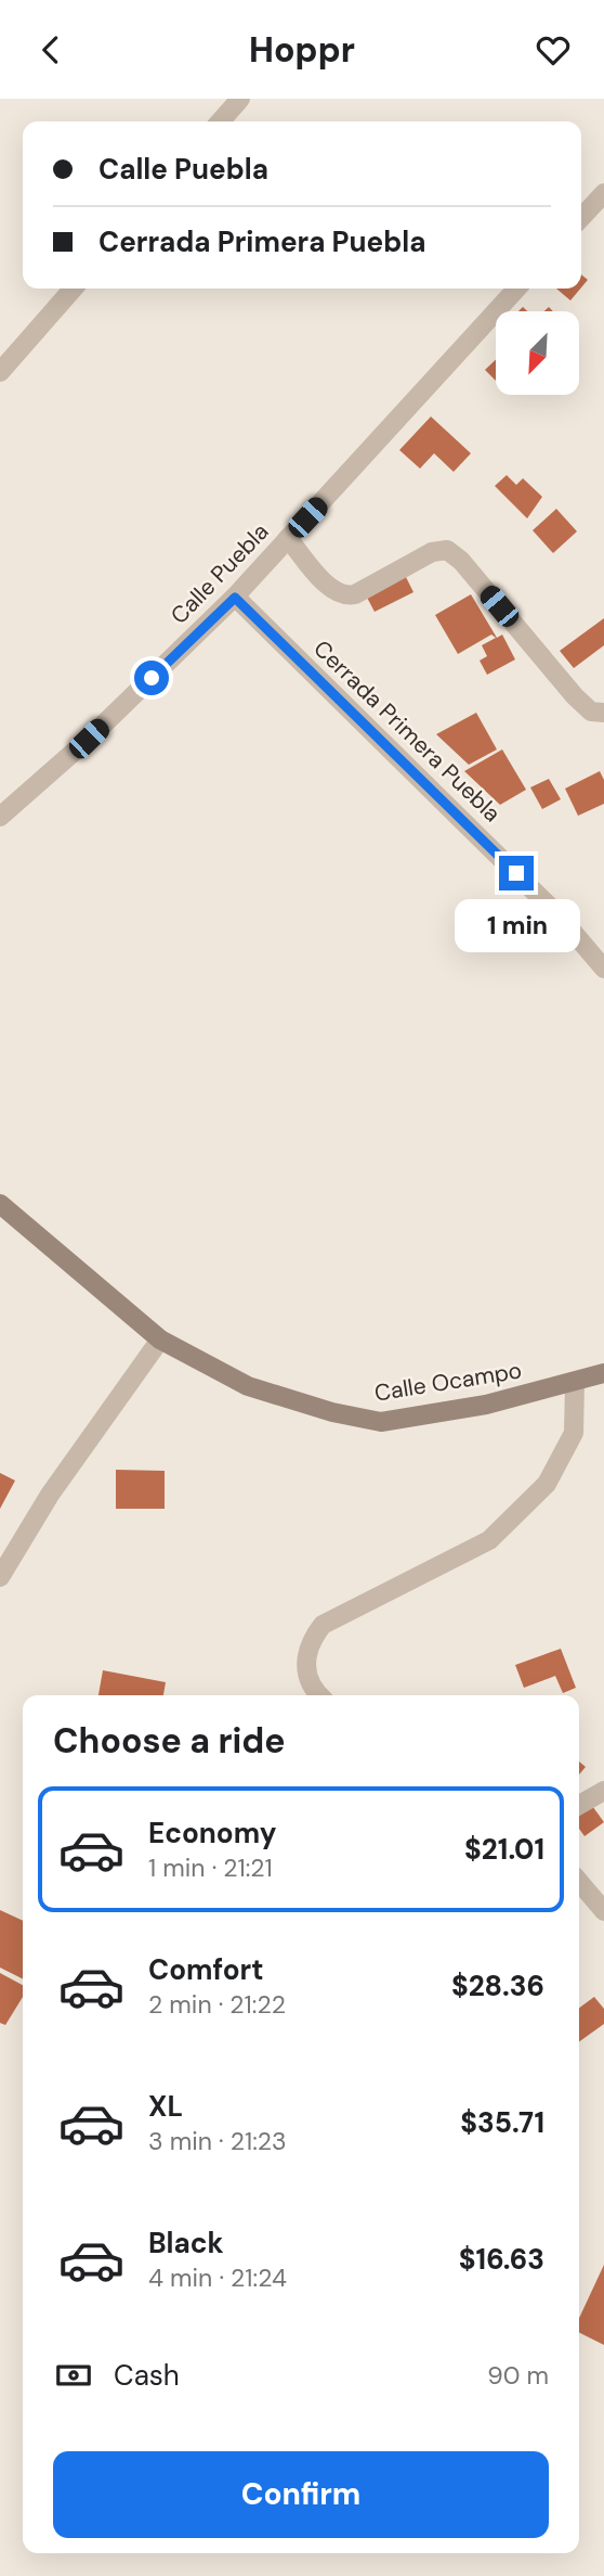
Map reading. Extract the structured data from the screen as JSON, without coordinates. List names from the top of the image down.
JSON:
{
  "streets": {
    "main road": ["Calle Ocampo"],
    "street": ["Calle Puebla", "Cerrada Primera Puebla"]
  },
  "crossings": [
    ["Calle Puebla", "Cerrada Primera Puebla"]
  ],
  "north": "bottom left",
  "page": {
    "header": "Hoppr",
    "banner": ["Calle Puebla", "Cerrada Primera Puebla"],
    "bubble": "1 min",
    "heading": "Choose a ride",
    "list": [
      {
        "name": "Economy",
        "note": "1 min · 21:21",
        "value": "$21.01"
      },
      {
        "name": "Comfort",
        "note": "2 min · 21:22",
        "value": "$28.36"
      },
      {
        "name": "XL",
        "note": "3 min · 21:23",
        "value": "$35.71"
      },
      {
        "name": "Black",
        "note": "4 min · 21:24",
        "value": "$16.63"
      }
    ],
    "pay": ["Cash", "90 m"],
    "buttons": "Confirm"
  }
}
